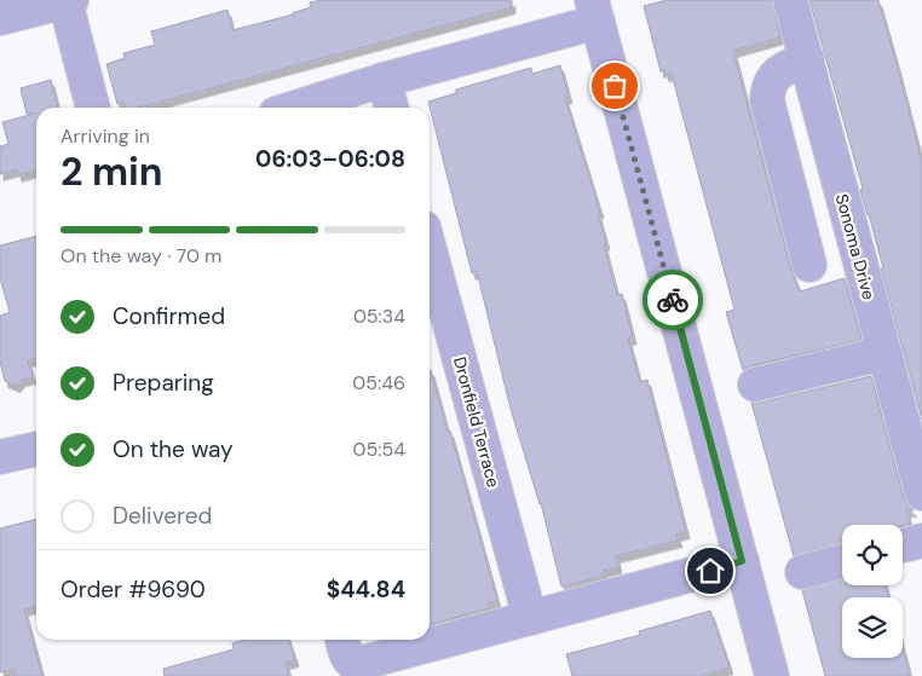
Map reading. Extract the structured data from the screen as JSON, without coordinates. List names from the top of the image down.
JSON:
{
  "streets": {
    "street": ["Sonoma Drive", "Dronfield Terrace"]
  },
  "page": {
    "heading": ["2 min", "Arriving in", "06:03–06:08"],
    "panel": ["Order #9690", "$44.84"],
    "bar": "On the way · 70 m",
    "list": [
      ["Confirmed", "05:34"],
      ["Preparing", "05:46"],
      ["On the way", "05:54"],
      "Delivered"
    ]
  }
}
